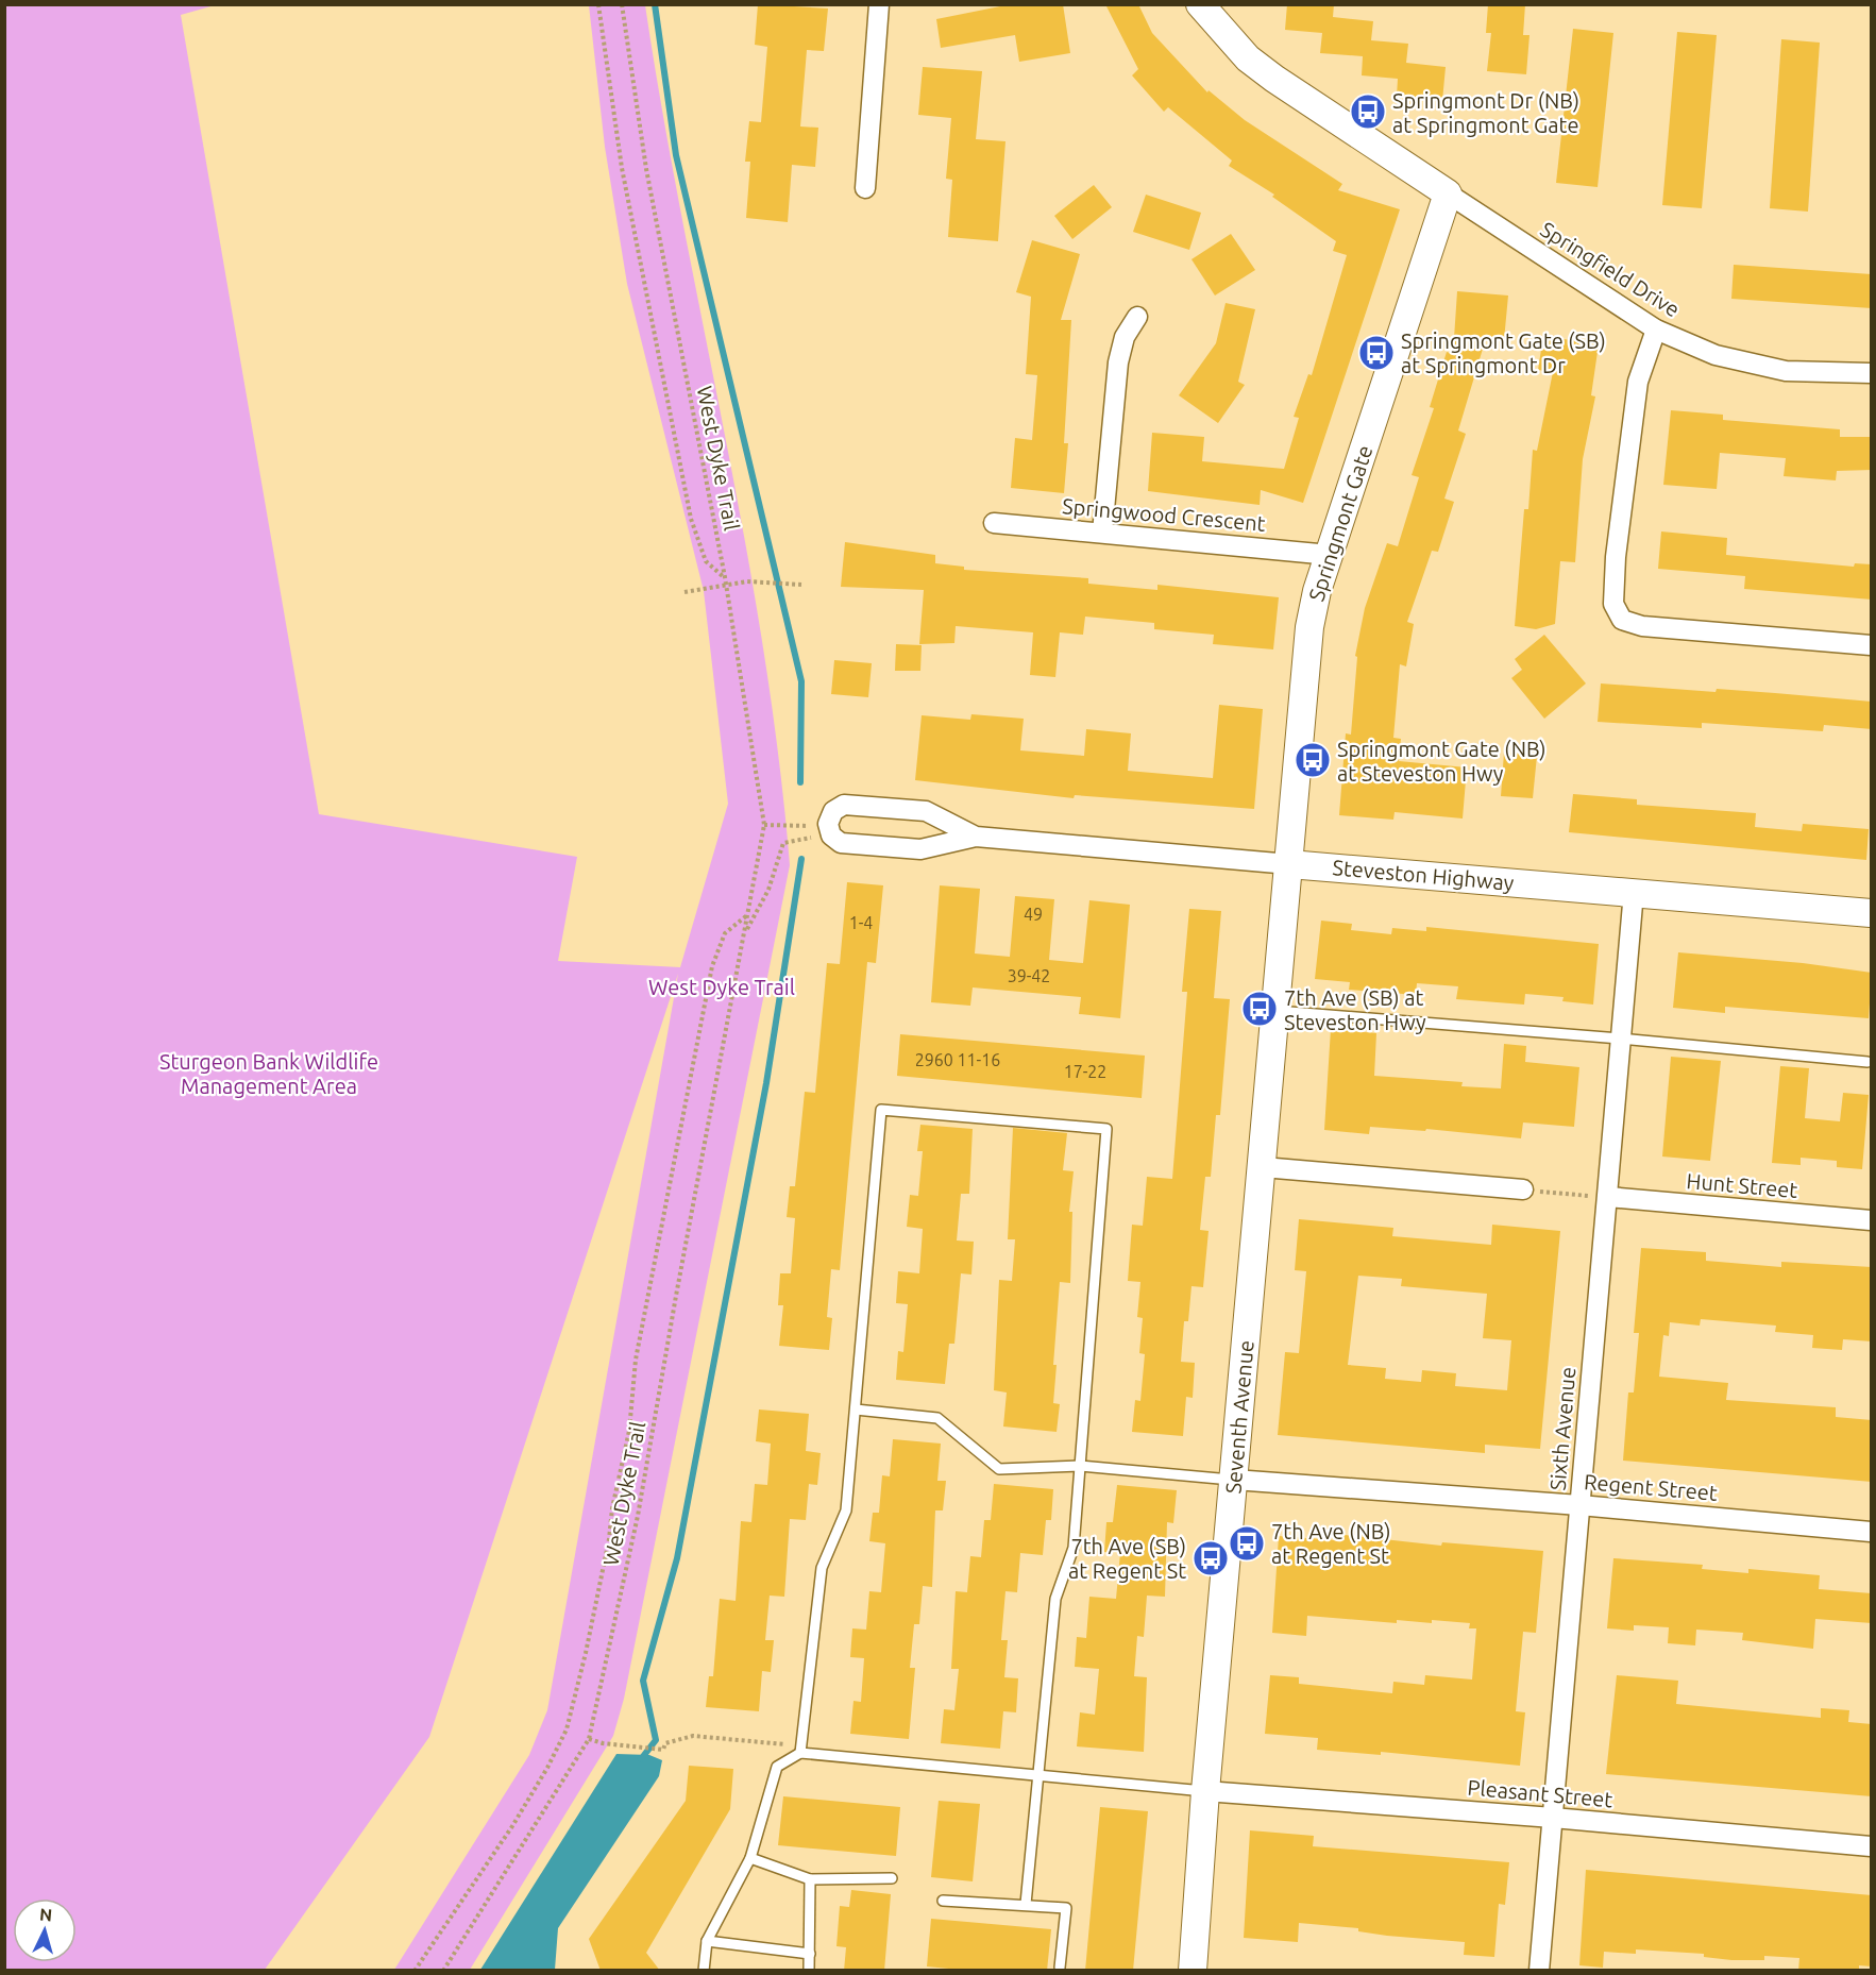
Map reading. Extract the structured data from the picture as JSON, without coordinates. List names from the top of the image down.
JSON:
{
  "streets": {
    "street": [
      "Springfield Drive",
      "Springwood Crescent",
      "Springmont Gate",
      "Steveston Highway",
      "Hunt Street",
      "Seventh Avenue",
      "Sixth Avenue",
      "Regent Street",
      "Pleasant Street"
    ],
    "path": ["West Dyke Trail"]
  },
  "crossings": [
    ["Springfield Drive", "Springmont Gate"],
    ["Springwood Crescent", "Springmont Gate"],
    ["Springmont Gate", "Steveston Highway"],
    ["Springmont Gate", "Seventh Avenue"],
    ["Steveston Highway", "Seventh Avenue"],
    ["Steveston Highway", "Sixth Avenue"],
    ["Hunt Street", "Sixth Avenue"],
    ["Seventh Avenue", "Regent Street"],
    ["Seventh Avenue", "Pleasant Street"],
    ["Sixth Avenue", "Regent Street"],
    ["Sixth Avenue", "Pleasant Street"]
  ],
  "parks": ["West Dyke Trail", "Sturgeon Bank Wildlife Management Area"],
  "places": {
    "bus stop": [
      "Springmont Dr (NB) at Springmont Gate",
      "Springmont Gate (SB) at Springmont Dr",
      "Springmont Gate (NB) at Steveston Hwy",
      "7th Ave (SB) at Steveston Hwy",
      "7th Ave (NB) at Regent St",
      "7th Ave (SB) at Regent St"
    ]
  },
  "house_numbers": [
    "49",
    "1-4",
    "39-42",
    "2960 11-16",
    "17-22"
  ],
  "north": "top"
}
